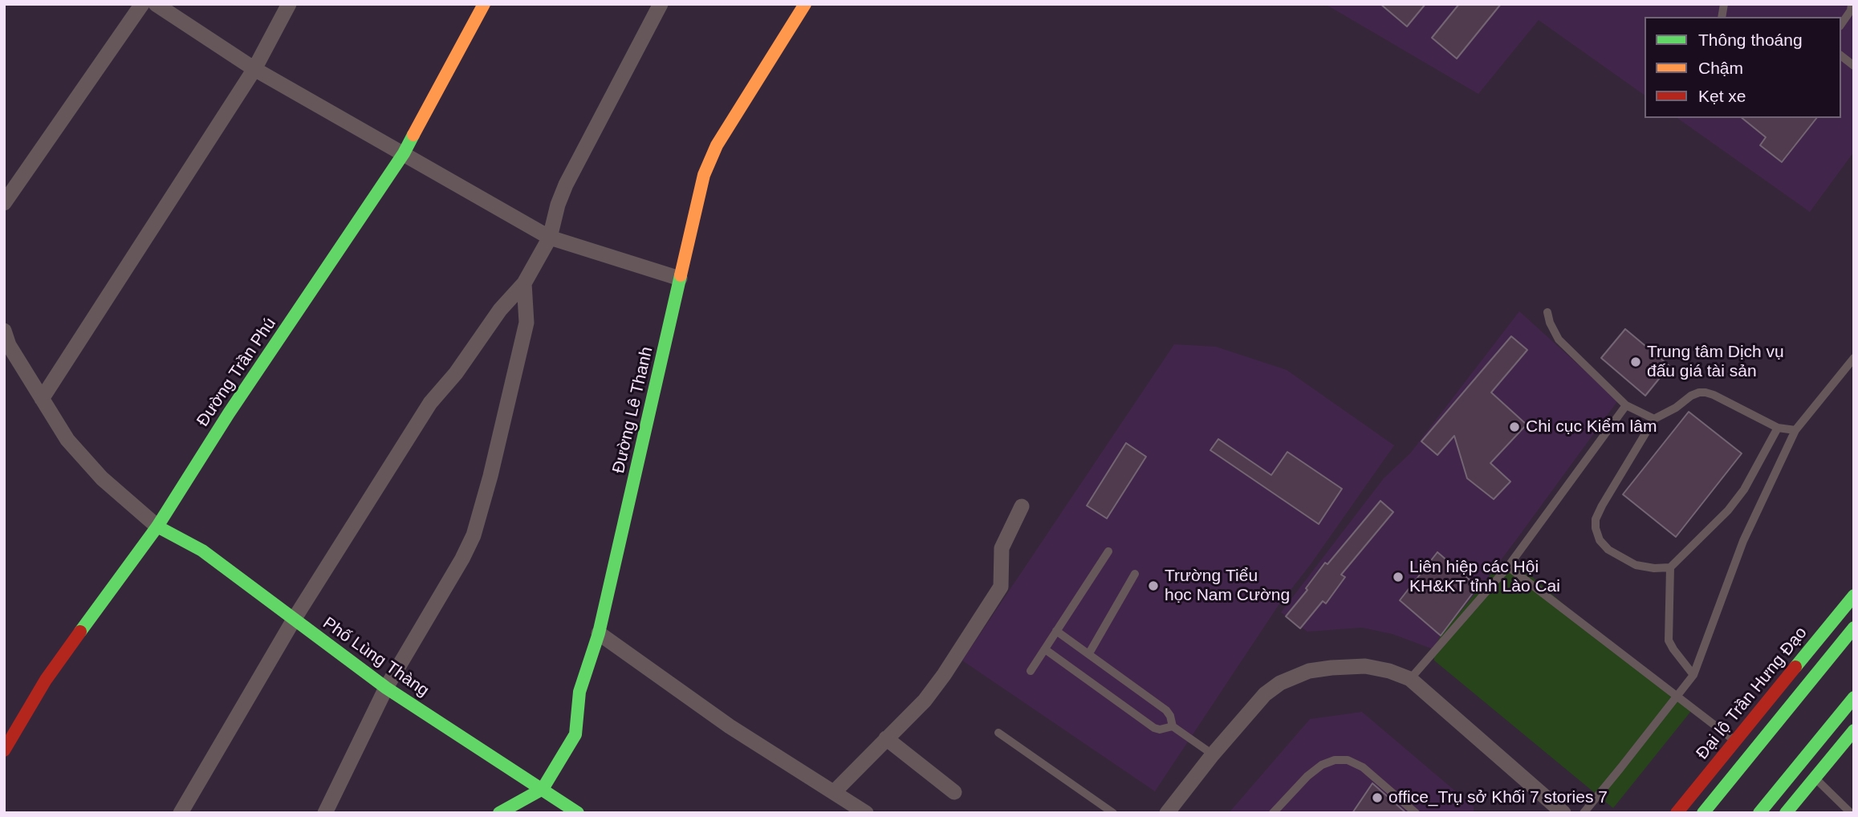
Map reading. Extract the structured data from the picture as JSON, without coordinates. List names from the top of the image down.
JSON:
{
  "streets": {
    "main road": [
      "Đường Trần Phú",
      "Đường Lê Thanh",
      "Phố Lùng Thàng",
      "Đại lộ Trần Hưng Đạo"
    ]
  },
  "crossings": [
    ["Đường Trần Phú", "Phố Lùng Thàng"],
    ["Đường Lê Thanh", "Phố Lùng Thàng"]
  ],
  "places": [
    "Trung tâm Dịch vụ đấu giá tài sản",
    "Chi cục Kiểm lâm",
    "Liên hiệp các Hội KH&KT tỉnh Lào Cai",
    "Trường Tiểu học Nam Cường",
    "office_Trụ sở Khối 7 stories 7"
  ],
  "legend": ["Thông thoáng", "Chậm", "Kẹt xe"]
}
